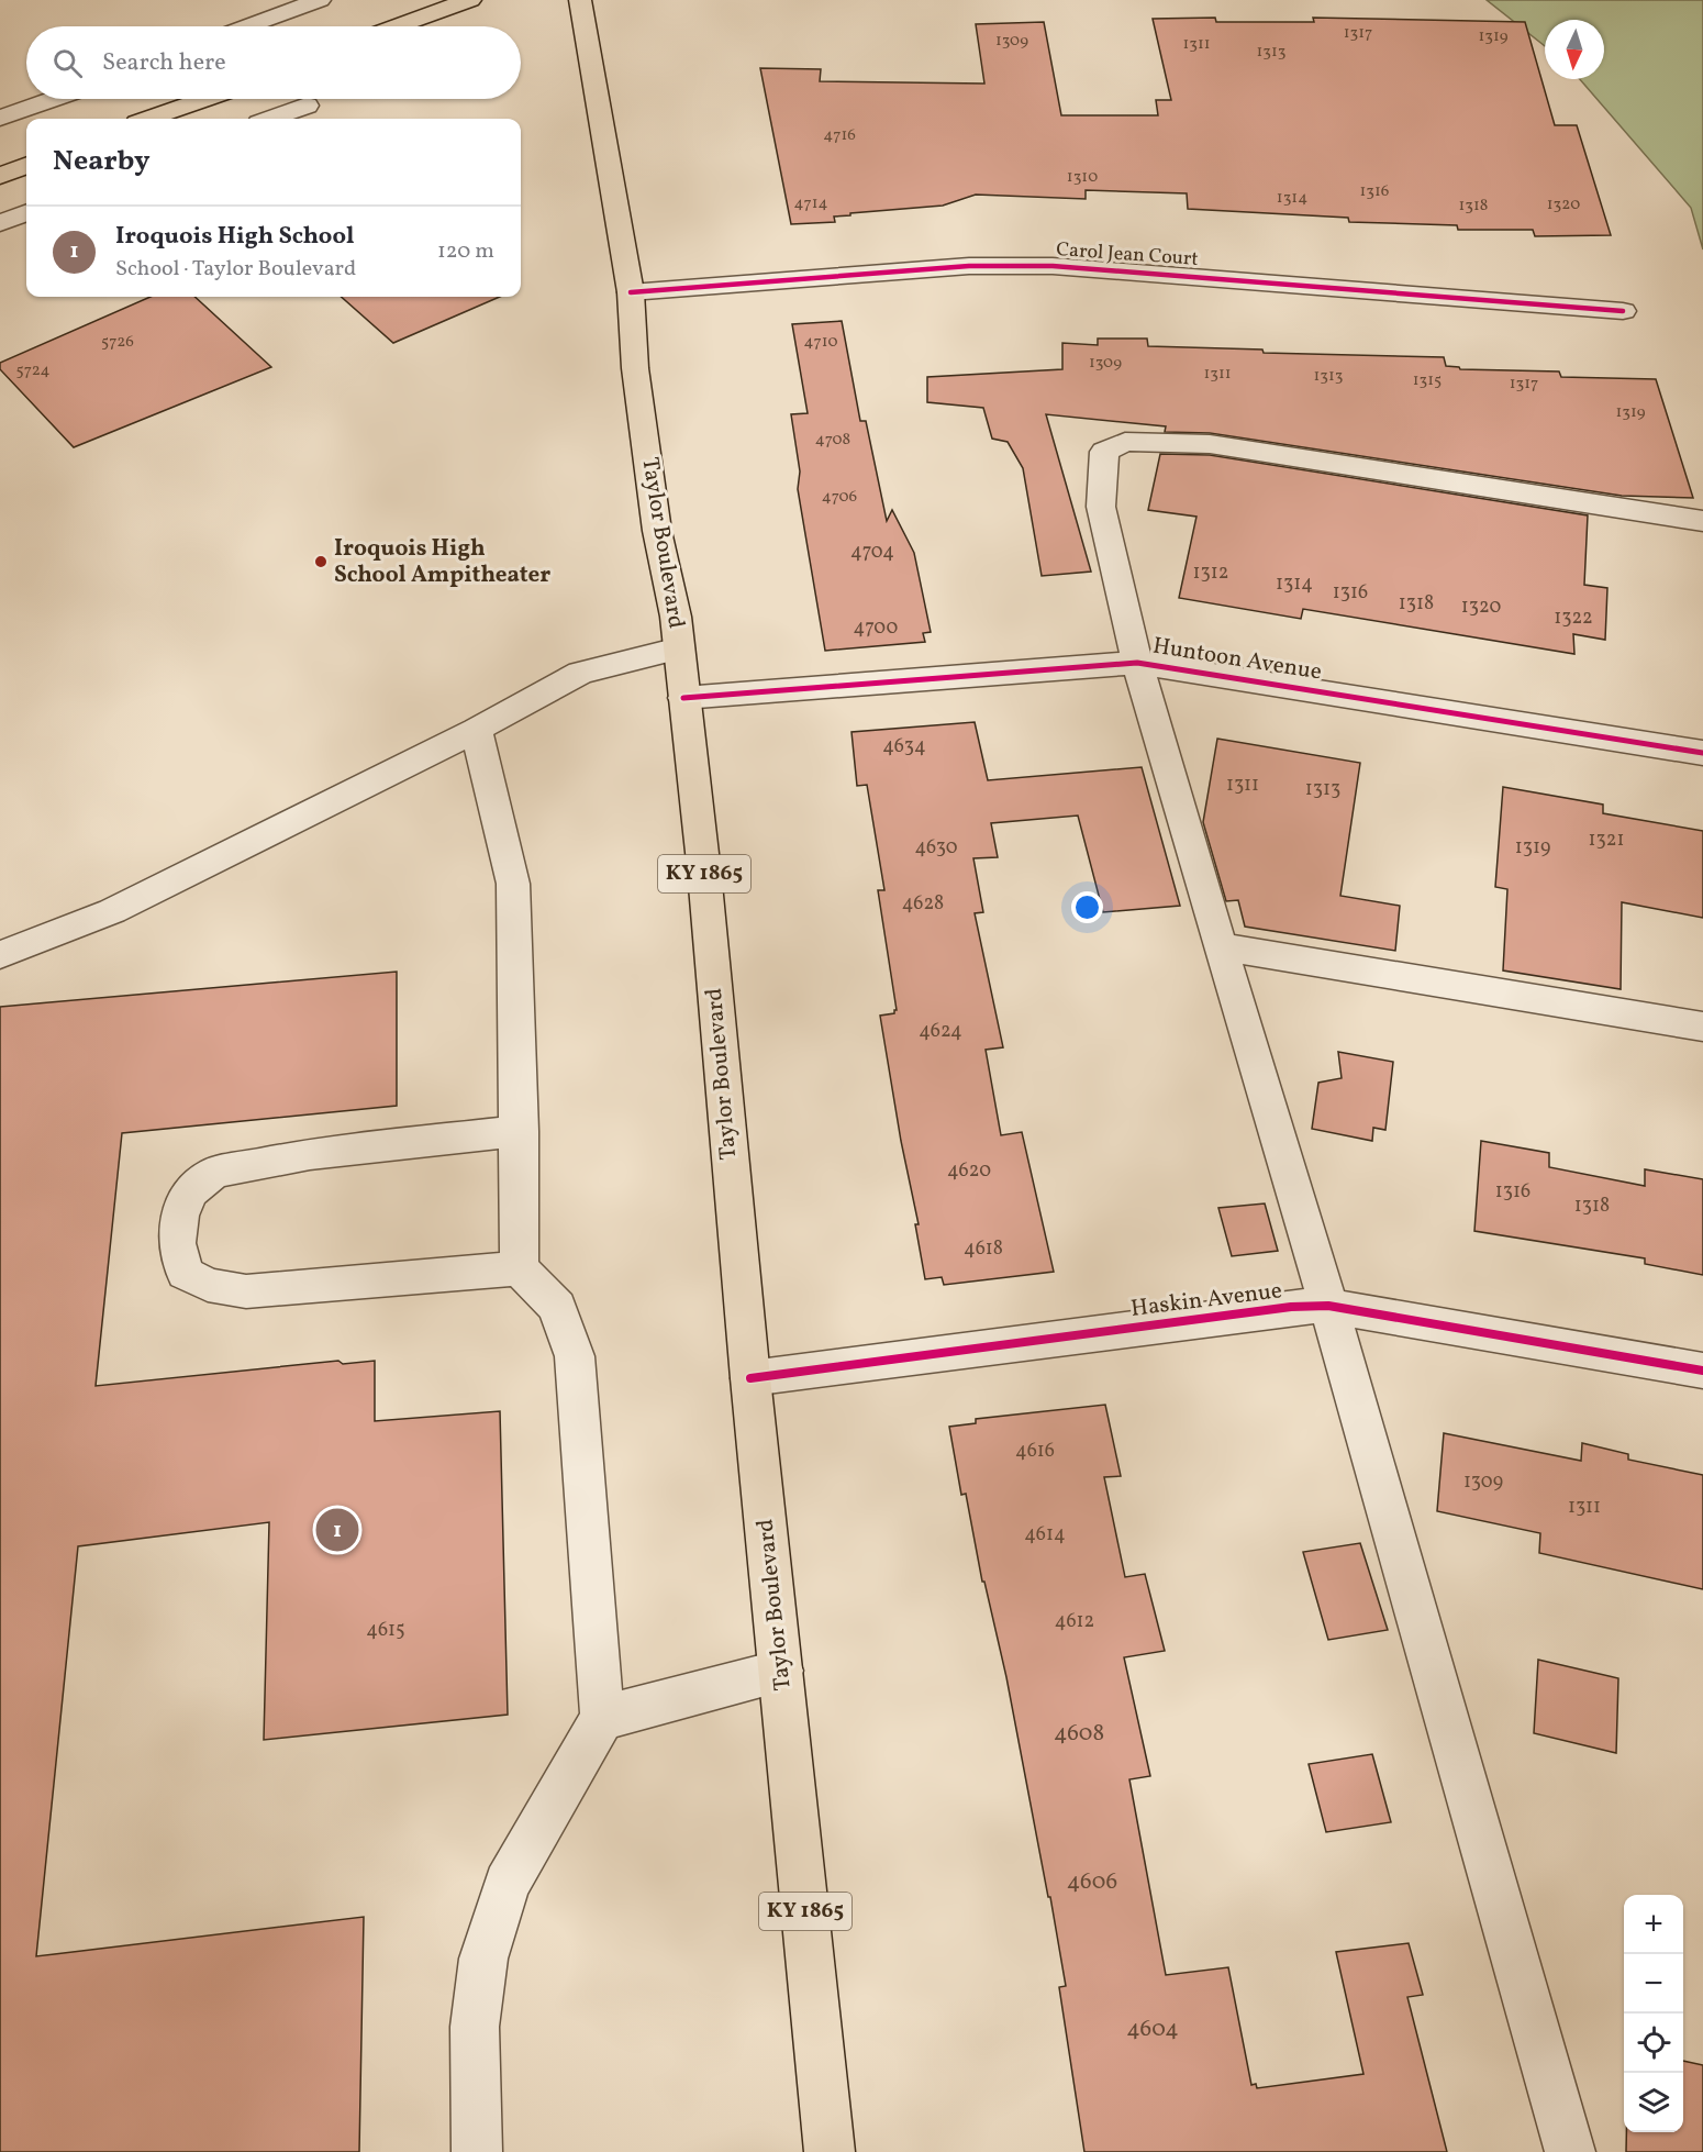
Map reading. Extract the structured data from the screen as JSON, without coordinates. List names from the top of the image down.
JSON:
{
  "streets": {
    "main road": ["Taylor Boulevard", "KY 1865"],
    "street": ["Carol Jean Court", "Huntoon Avenue", "Haskin Avenue"]
  },
  "crossings": [
    ["Carol Jean Court", "Taylor Boulevard"],
    ["Taylor Boulevard", "Huntoon Avenue"],
    ["Taylor Boulevard", "Haskin Avenue"]
  ],
  "places": ["Iroquois High School Ampitheater"],
  "house_numbers": [
    "1317",
    "1319",
    "1309",
    "1311",
    "1313",
    "4716",
    "1310",
    "1316",
    "1314",
    "4714",
    "1320",
    "1318",
    "5726",
    "4710",
    "1309",
    "5724",
    "1311",
    "1313",
    "1315",
    "1317",
    "1319",
    "4708",
    "4706",
    "4704",
    "1312",
    "1314",
    "1316",
    "1318",
    "1320",
    "1322",
    "4700",
    "4634",
    "1311",
    "1313",
    "1321",
    "4630",
    "1319",
    "4628",
    "4624",
    "4620",
    "1316",
    "1318",
    "4618",
    "4616",
    "1309",
    "1311",
    "4614",
    "4612",
    "4615",
    "4608",
    "4606",
    "4604"
  ],
  "north": "bottom",
  "page": {
    "search": "Search here",
    "heading": "Nearby",
    "list": [
      {
        "mark": "1",
        "name": "Iroquois High School",
        "note": "School · Taylor Boulevard",
        "value": "120 m"
      }
    ],
    "pins": "1",
    "map_buttons": ["+", "−"]
  }
}
